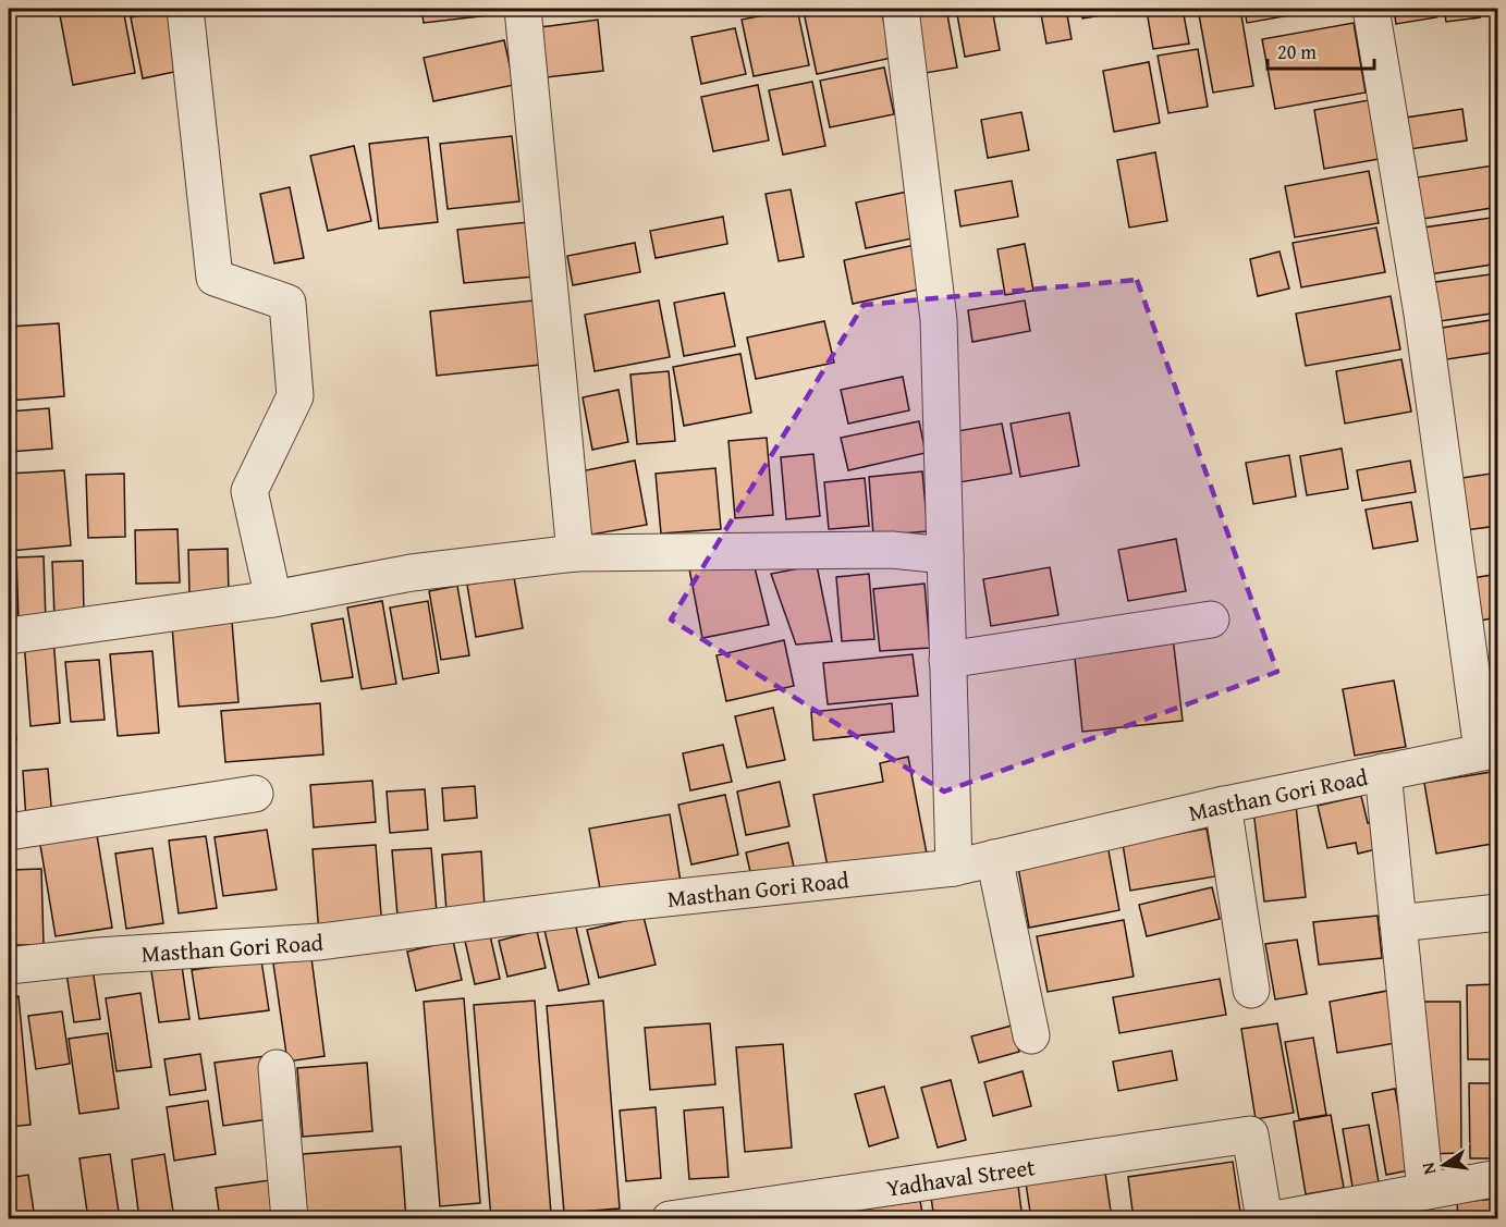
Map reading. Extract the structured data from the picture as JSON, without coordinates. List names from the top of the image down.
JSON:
{
  "streets": {
    "street": ["Masthan Gori Road", "Yadhaval Street"]
  },
  "scale_bar": "20 m",
  "north": "left"
}
